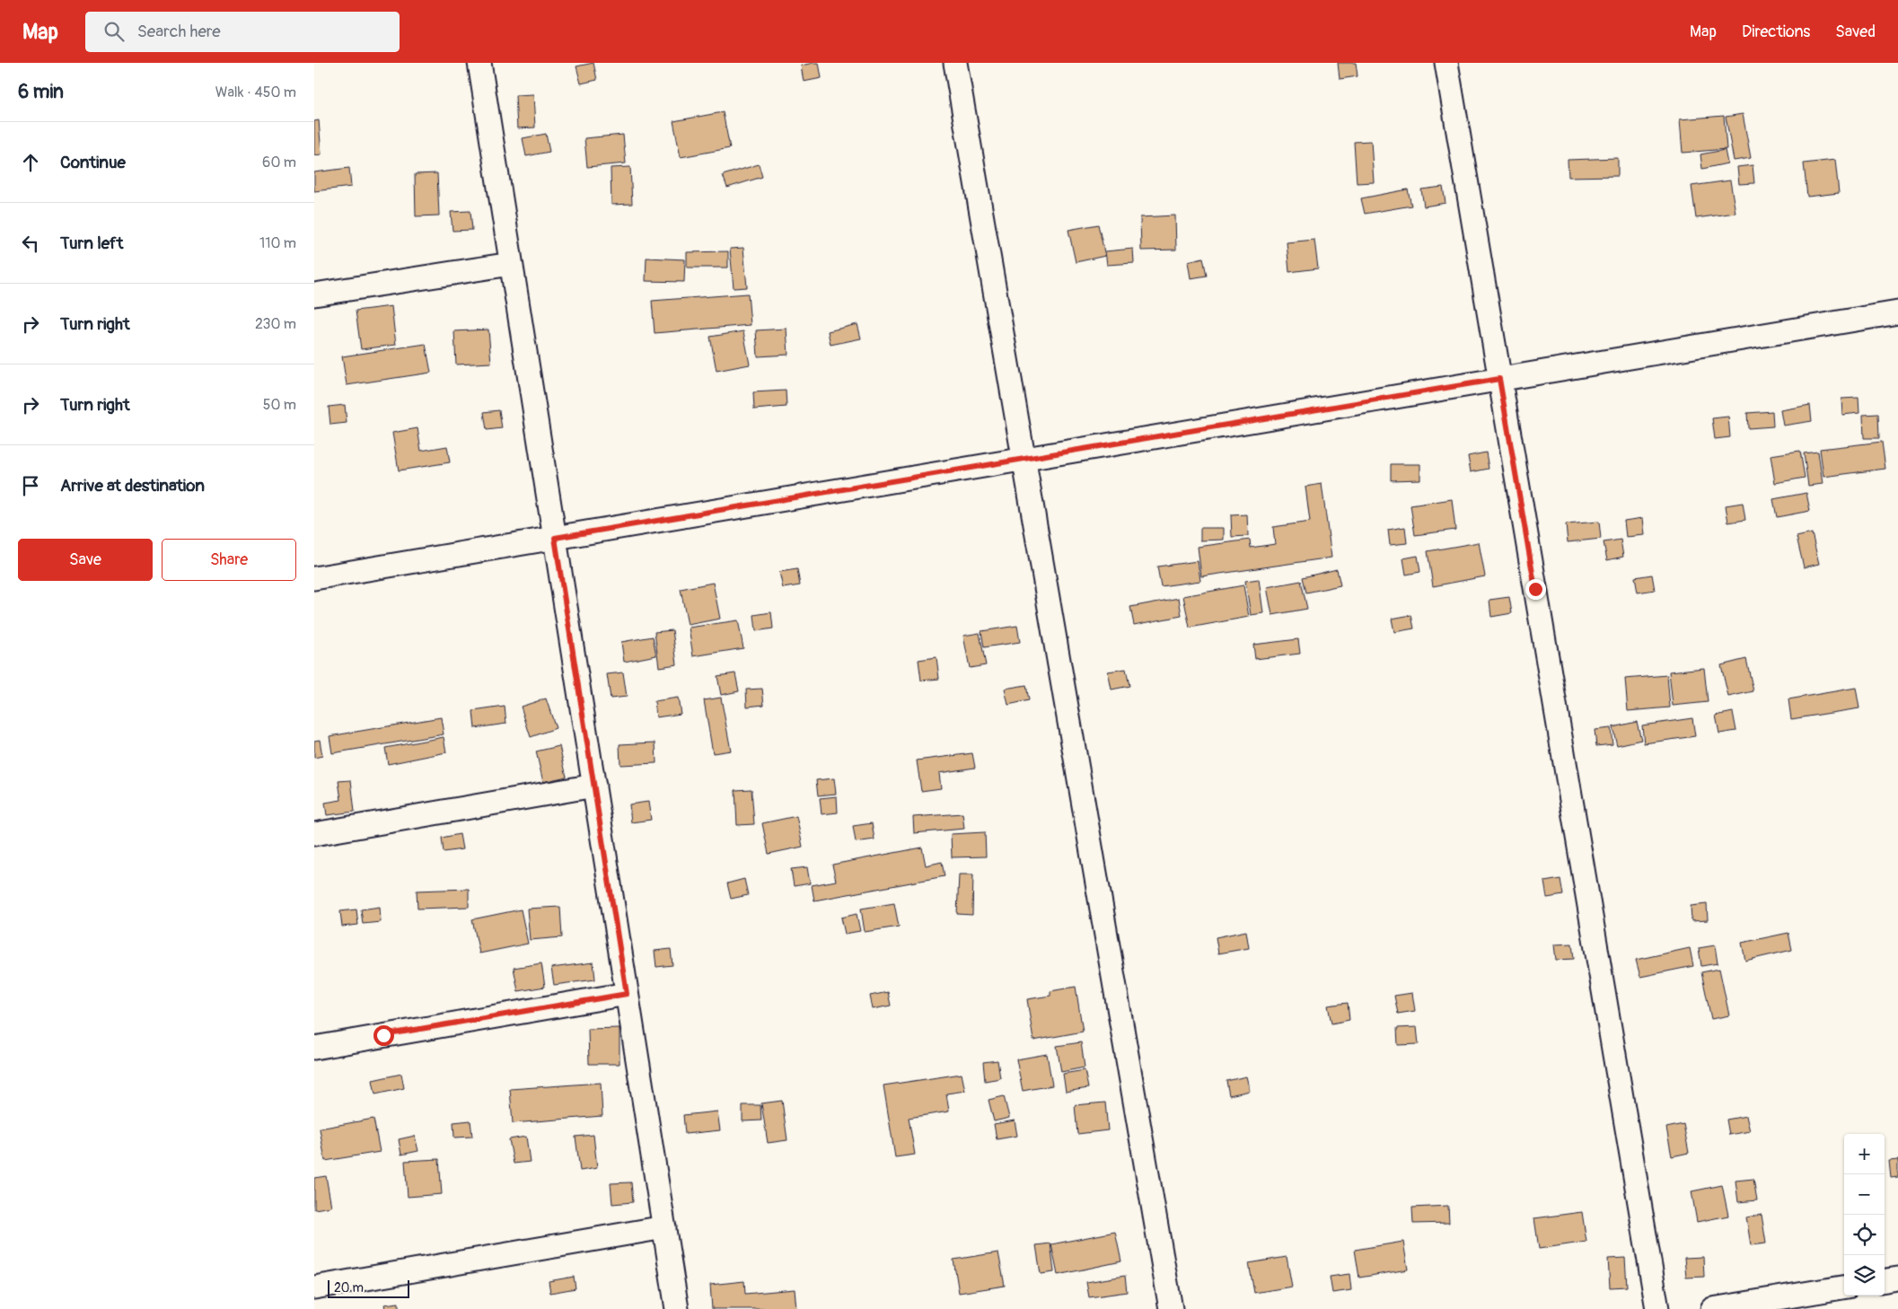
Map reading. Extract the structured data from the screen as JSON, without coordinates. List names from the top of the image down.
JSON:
{
  "scale_bar": "20 m",
  "page": {
    "header": "Map",
    "search": "Search here",
    "nav": ["Map", "Directions", "Saved"],
    "heading": ["6 min", "Walk · 450 m"],
    "list": [
      ["Continue", "60 m"],
      ["Turn left", "110 m"],
      ["Turn right", "230 m"],
      ["Turn right", "50 m"],
      "Arrive at destination"
    ],
    "buttons": ["Save", "Share"],
    "map_buttons": ["+", "−"],
    "scale": "20 m"
  }
}
